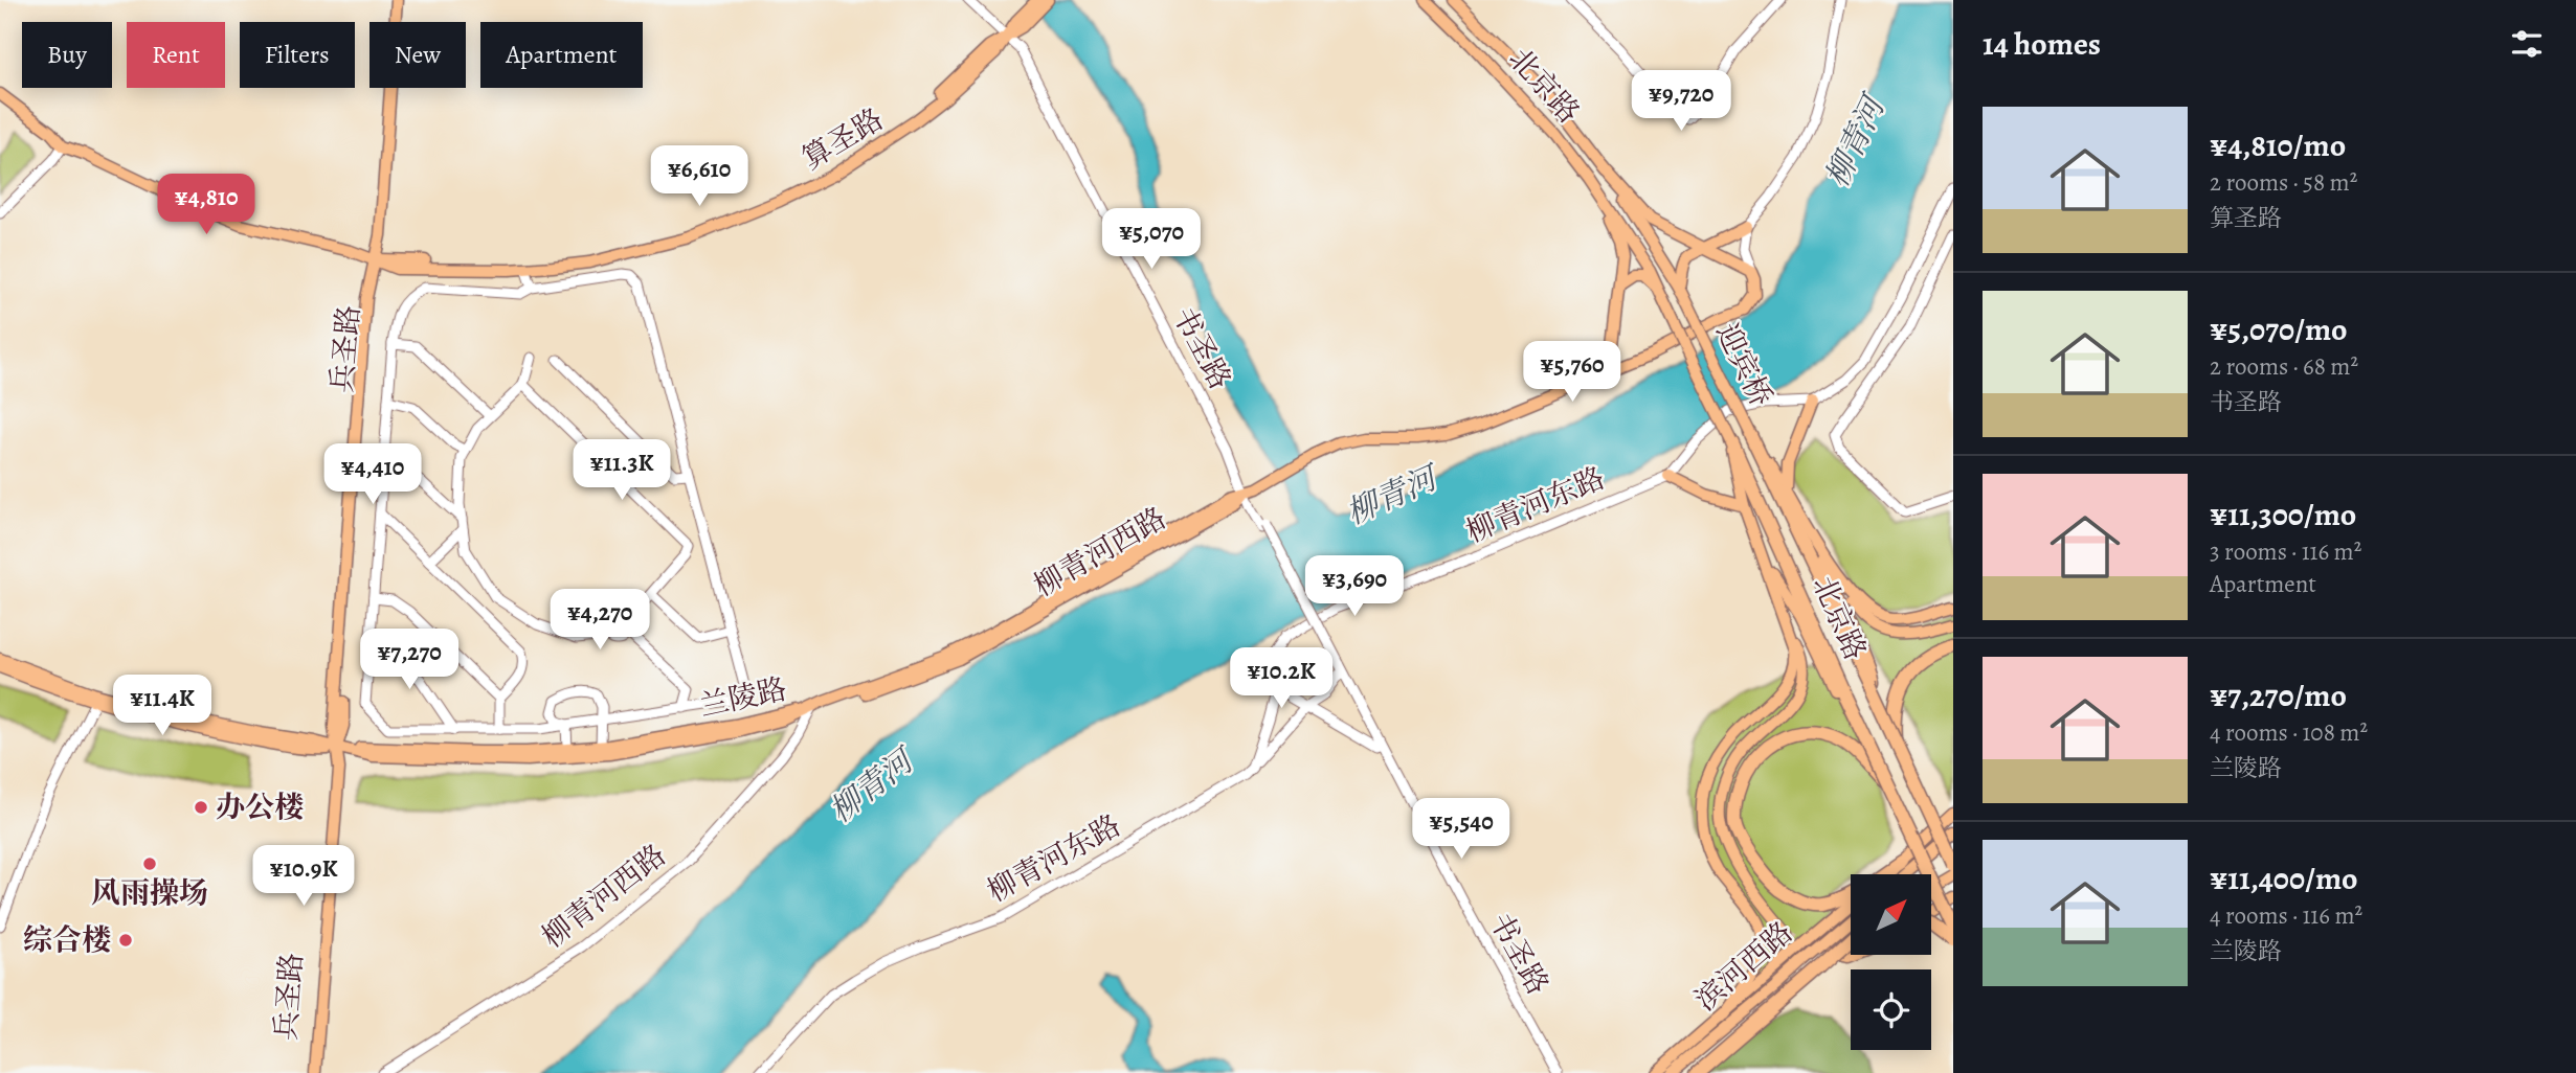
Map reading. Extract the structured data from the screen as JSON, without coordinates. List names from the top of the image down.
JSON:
{
  "streets": {
    "highway": ["北京路"],
    "main road": [
      "算圣路",
      "兵圣路",
      "迎宾桥",
      "柳青河西路",
      "兰陵路",
      "滨河西路"
    ],
    "street": ["书圣路", "柳青河东路"]
  },
  "crossings": [
    ["北京路", "迎宾桥"],
    ["算圣路", "书圣路"],
    ["算圣路", "兵圣路"],
    ["书圣路", "柳青河西路"],
    ["兵圣路", "兰陵路"],
    ["柳青河西路", "兰陵路"]
  ],
  "water": ["柳青河"],
  "places": ["办公楼", "风雨操场", "综合楼"],
  "north": "top right",
  "page": {
    "heading": "14 homes",
    "chip": [
      "Buy",
      "Rent",
      "Filters",
      "New",
      "Apartment"
    ],
    "price": [
      "¥9,720",
      "¥6,610",
      "¥4,810",
      "¥5,070",
      "¥5,760",
      "¥11.3K",
      "¥4,410",
      "¥3,690",
      "¥4,270",
      "¥7,270",
      "¥10.2K",
      "¥11.4K",
      "¥5,540",
      "¥10.9K"
    ],
    "list": [
      {
        "name": "¥4,810/mo",
        "note": "2 rooms · 58 m² · 算圣路"
      },
      {
        "name": "¥5,070/mo",
        "note": "2 rooms · 68 m² · 书圣路"
      },
      {
        "name": "¥11,300/mo",
        "note": "3 rooms · 116 m² · Apartment"
      },
      {
        "name": "¥7,270/mo",
        "note": "4 rooms · 108 m² · 兰陵路"
      },
      {
        "name": "¥11,400/mo",
        "note": "4 rooms · 116 m² · 兰陵路"
      }
    ]
  }
}
